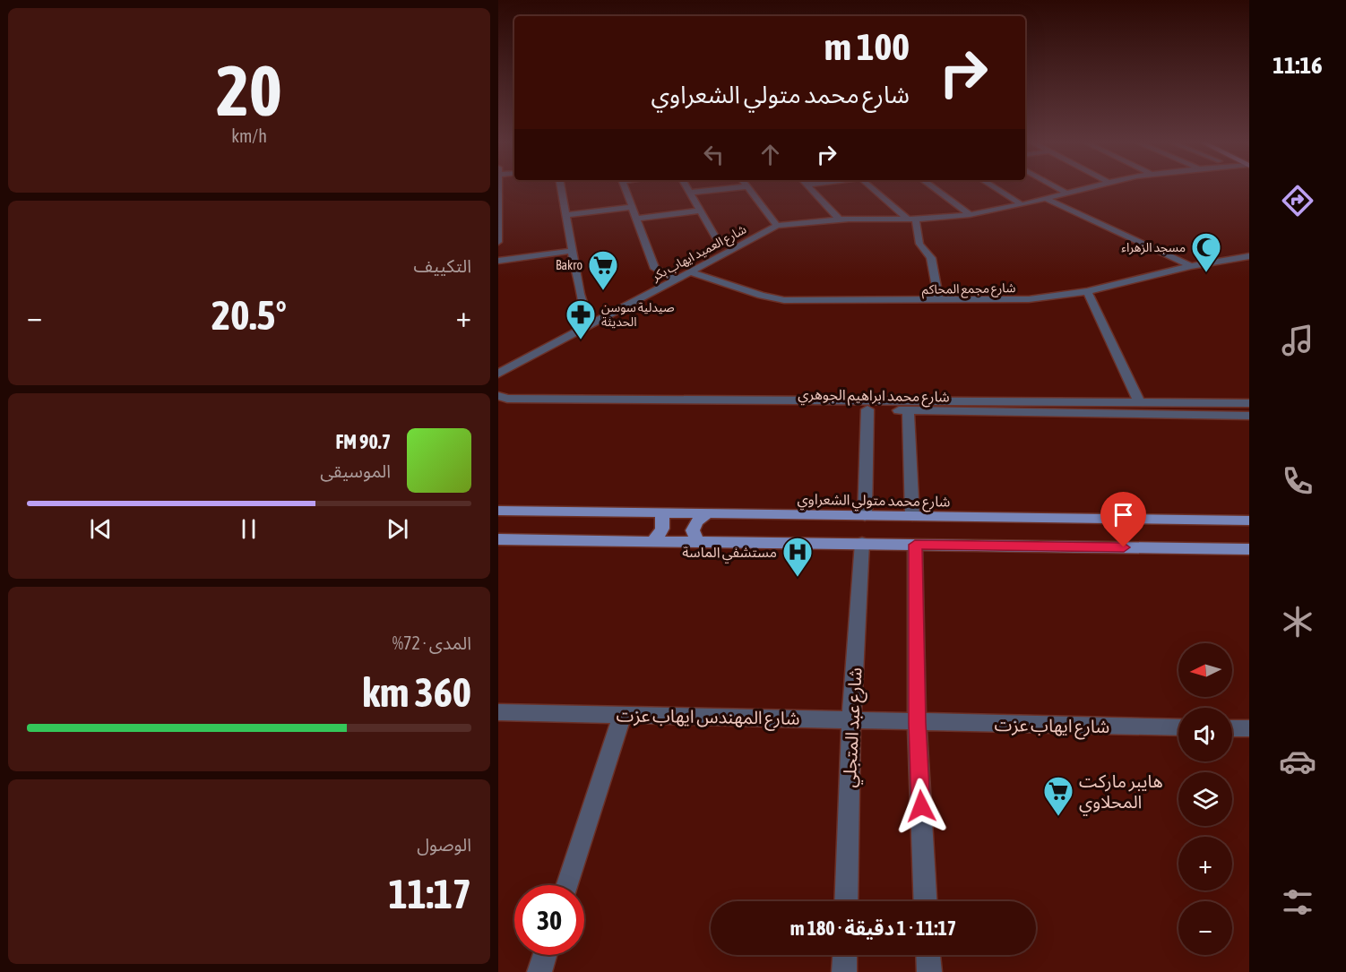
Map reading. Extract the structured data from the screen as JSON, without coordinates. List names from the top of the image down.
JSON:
{
  "streets": {
    "main road": ["شارع محمد متولي الشعراوي"],
    "street": [
      "شارع العميد ايهاب بكر",
      "شارع مجمع المحاكم",
      "شارع محمد ابراهيم الجوهري",
      "شارع المهندس ايهاب عزت",
      "شارع ايهاب عزت",
      "شارع عبد المتجلي"
    ]
  },
  "crossings": [
    ["شارع العميد ايهاب بكر", "شارع مجمع المحاكم"],
    ["شارع المهندس ايهاب عزت", "شارع ايهاب عزت"],
    ["شارع المهندس ايهاب عزت", "شارع عبد المتجلي"]
  ],
  "places": {
    "mosque": ["مسجد الزهراء"],
    "supermarket": ["Bakro", "هايبر ماركت المحلاوي"],
    "pharmacy": ["صيدلية سوسن الحديثة"],
    "hospital": ["مستشفي الماسة"]
  },
  "north": "left",
  "page": {
    "tabs": "11:16",
    "tile": [
      ["20", "km/h"],
      "التكييف",
      ["المدى · 72%", "360 km"],
      ["الوصول", "11:17"]
    ],
    "turn": ["100 m", "شارع محمد متولي الشعراوي"],
    "heat": ["−", "20.5°", "+"],
    "song": ["90.7 FM", "الموسيقى"],
    "map_buttons": ["+", "−"],
    "limit": "30",
    "trip": "11:17 · 1 دقيقة · 180 m"
  }
}
